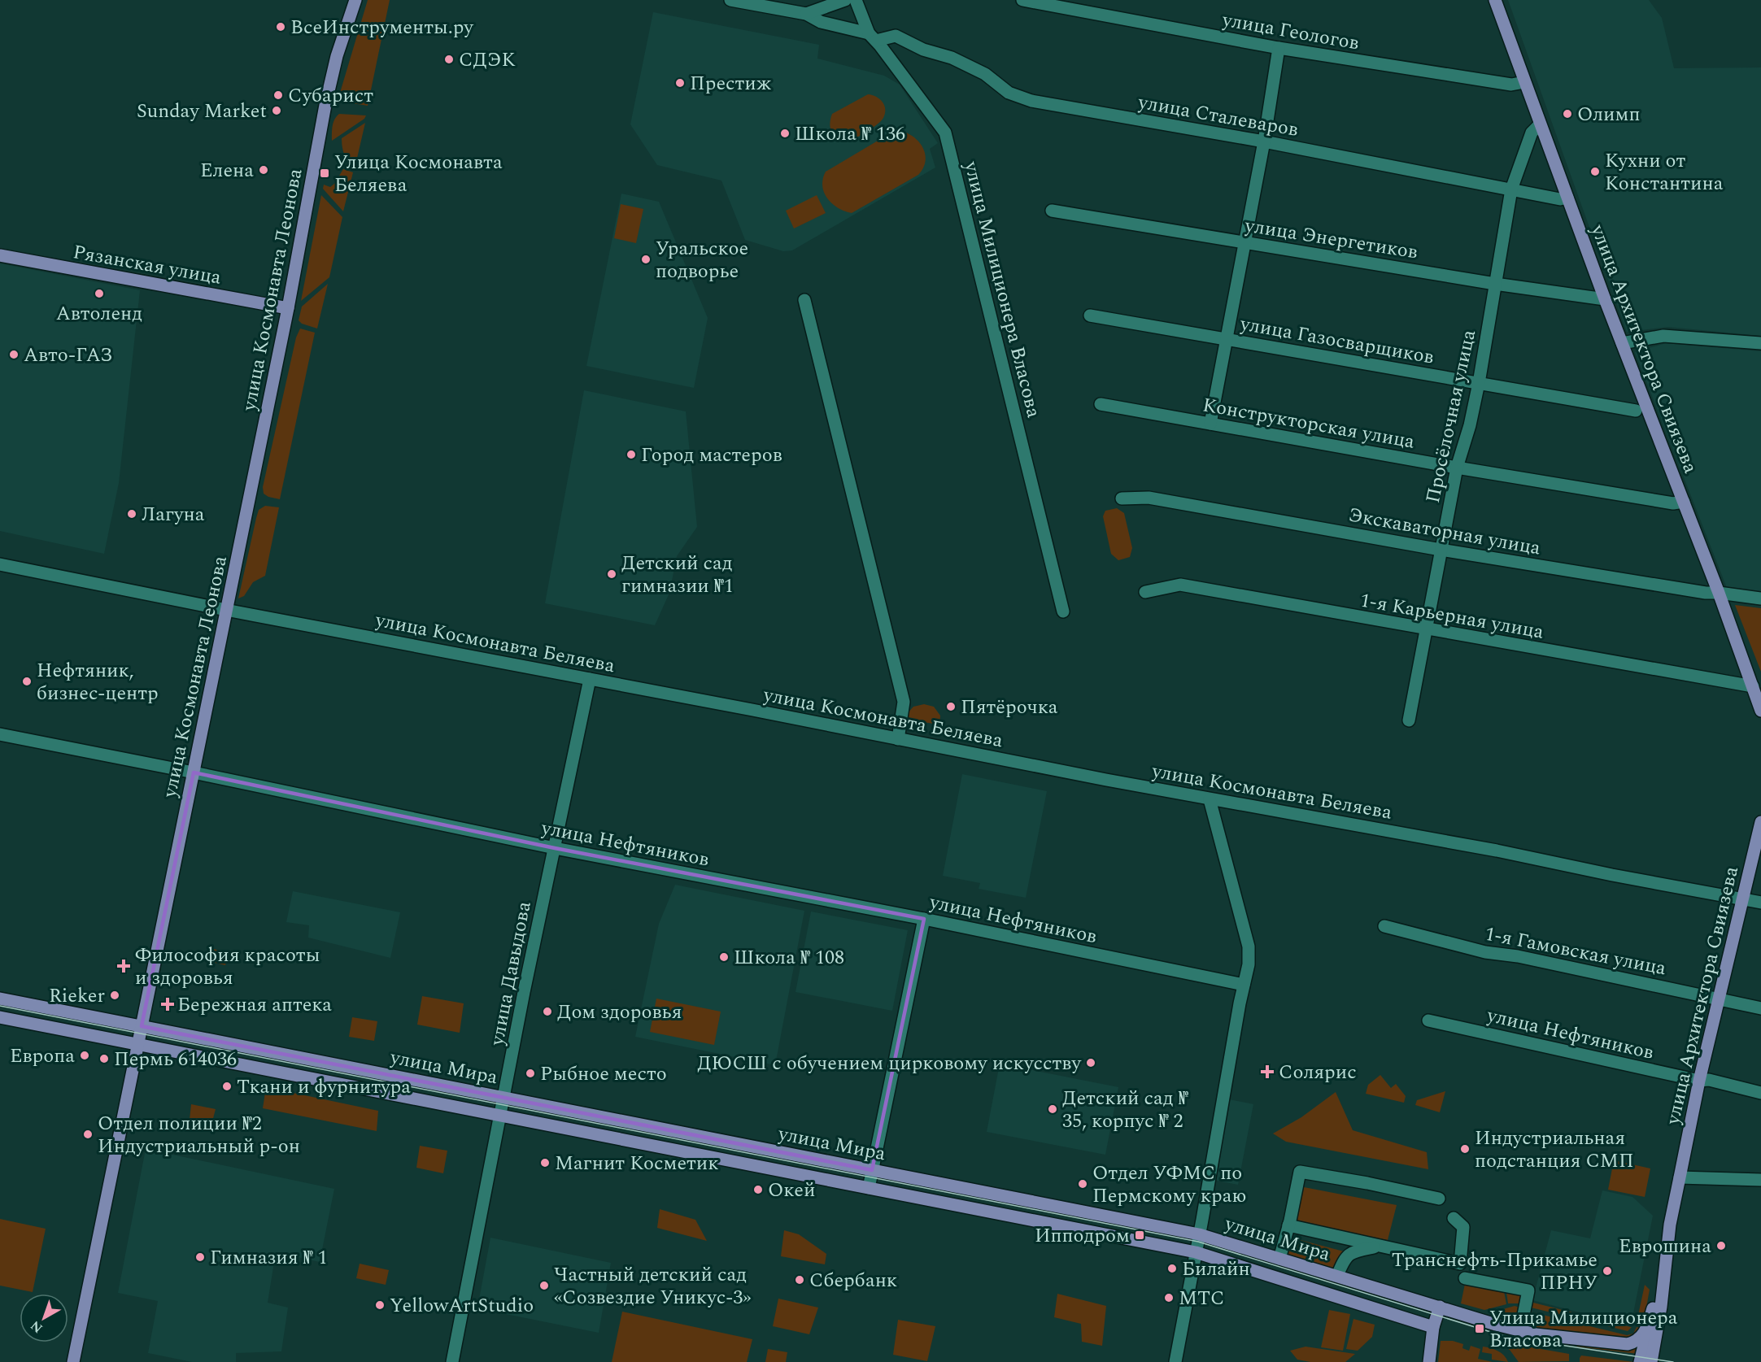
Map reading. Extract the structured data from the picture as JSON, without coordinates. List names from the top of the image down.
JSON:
{
  "streets": {
    "main road": [
      "Рязанская улица",
      "улица Космонавта Леонова",
      "улица Архитектора Свиязева",
      "улица Мира"
    ],
    "street": [
      "улица Геологов",
      "улица Сталеваров",
      "улица Энергетиков",
      "улица Милиционера Власова",
      "улица Газосварщиков",
      "Просёлочная улица",
      "Конструкторская улица",
      "Экскаваторная улица",
      "1-я Карьерная улица",
      "улица Космонавта Беляева",
      "улица Нефтяников",
      "1-я Гамовская улица",
      "улица Давыдова"
    ]
  },
  "crossings": [
    ["улица Геологов", "улица Архитектора Свиязева"],
    ["улица Сталеваров", "улица Милиционера Власова"],
    ["улица Сталеваров", "улица Архитектора Свиязева"],
    ["улица Сталеваров", "Просёлочная улица"],
    ["улица Энергетиков", "улица Архитектора Свиязева"],
    ["улица Энергетиков", "Просёлочная улица"],
    ["Рязанская улица", "улица Космонавта Леонова"],
    ["улица Космонавта Леонова", "улица Космонавта Беляева"],
    ["улица Космонавта Леонова", "улица Нефтяников"],
    ["улица Космонавта Леонова", "улица Мира"],
    ["улица Газосварщиков", "Просёлочная улица"],
    ["улица Архитектора Свиязева", "Просёлочная улица"],
    ["улица Архитектора Свиязева", "Конструкторская улица"],
    ["улица Архитектора Свиязева", "Экскаваторная улица"],
    ["улица Архитектора Свиязева", "1-я Карьерная улица"],
    ["улица Архитектора Свиязева", "улица Космонавта Беляева"],
    ["улица Архитектора Свиязева", "улица Нефтяников"],
    ["улица Архитектора Свиязева", "1-я Гамовская улица"],
    ["улица Архитектора Свиязева", "улица Мира"],
    ["Просёлочная улица", "Конструкторская улица"],
    ["Просёлочная улица", "Экскаваторная улица"],
    ["Просёлочная улица", "1-я Карьерная улица"],
    ["улица Космонавта Беляева", "улица Давыдова"],
    ["улица Нефтяников", "улица Давыдова"],
    ["улица Давыдова", "улица Мира"]
  ],
  "places": {
    "other": [
      "ВсеИнструменты.ру",
      "СДЭК",
      "Престиж",
      "Субарист",
      "Sunday Market",
      "Олимп",
      "Школа № 136",
      "Елена",
      "Кухни от Константина",
      "Уральское подворье",
      "Автоленд",
      "Авто-ГАЗ",
      "Город мастеров",
      "Лагуна",
      "Детский сад гимназии №1",
      "Нефтяник, бизнес-центр",
      "Пятёрочка",
      "Школа № 108",
      "Rieker",
      "Дом здоровья",
      "Европа",
      "Пермь 614036",
      "ДЮСШ с обучением цирковому искусству",
      "Рыбное место",
      "Ткани и фурнитура",
      "Детский сад № 35, корпус № 2",
      "Отдел полиции №2 Индустриальный р-он",
      "Индустриальная подстанция СМП",
      "Магнит Косметик",
      "Отдел УФМС по Пермскому краю",
      "Окей",
      "Еврошина",
      "Гимназия № 1",
      "Билайн",
      "Транснефть-Прикамье ПРНУ",
      "Сбербанк",
      "Частный детский сад «Созвездие Уникус-3»",
      "МТС",
      "YellowArtStudio"
    ],
    "transit": ["Улица Космонавта Беляева", "Ипподром", "Улица Милиционера Власова"],
    "health": ["Философия красоты и здоровья", "Бережная аптека", "Солярис"]
  },
  "north": "bottom left"
}
